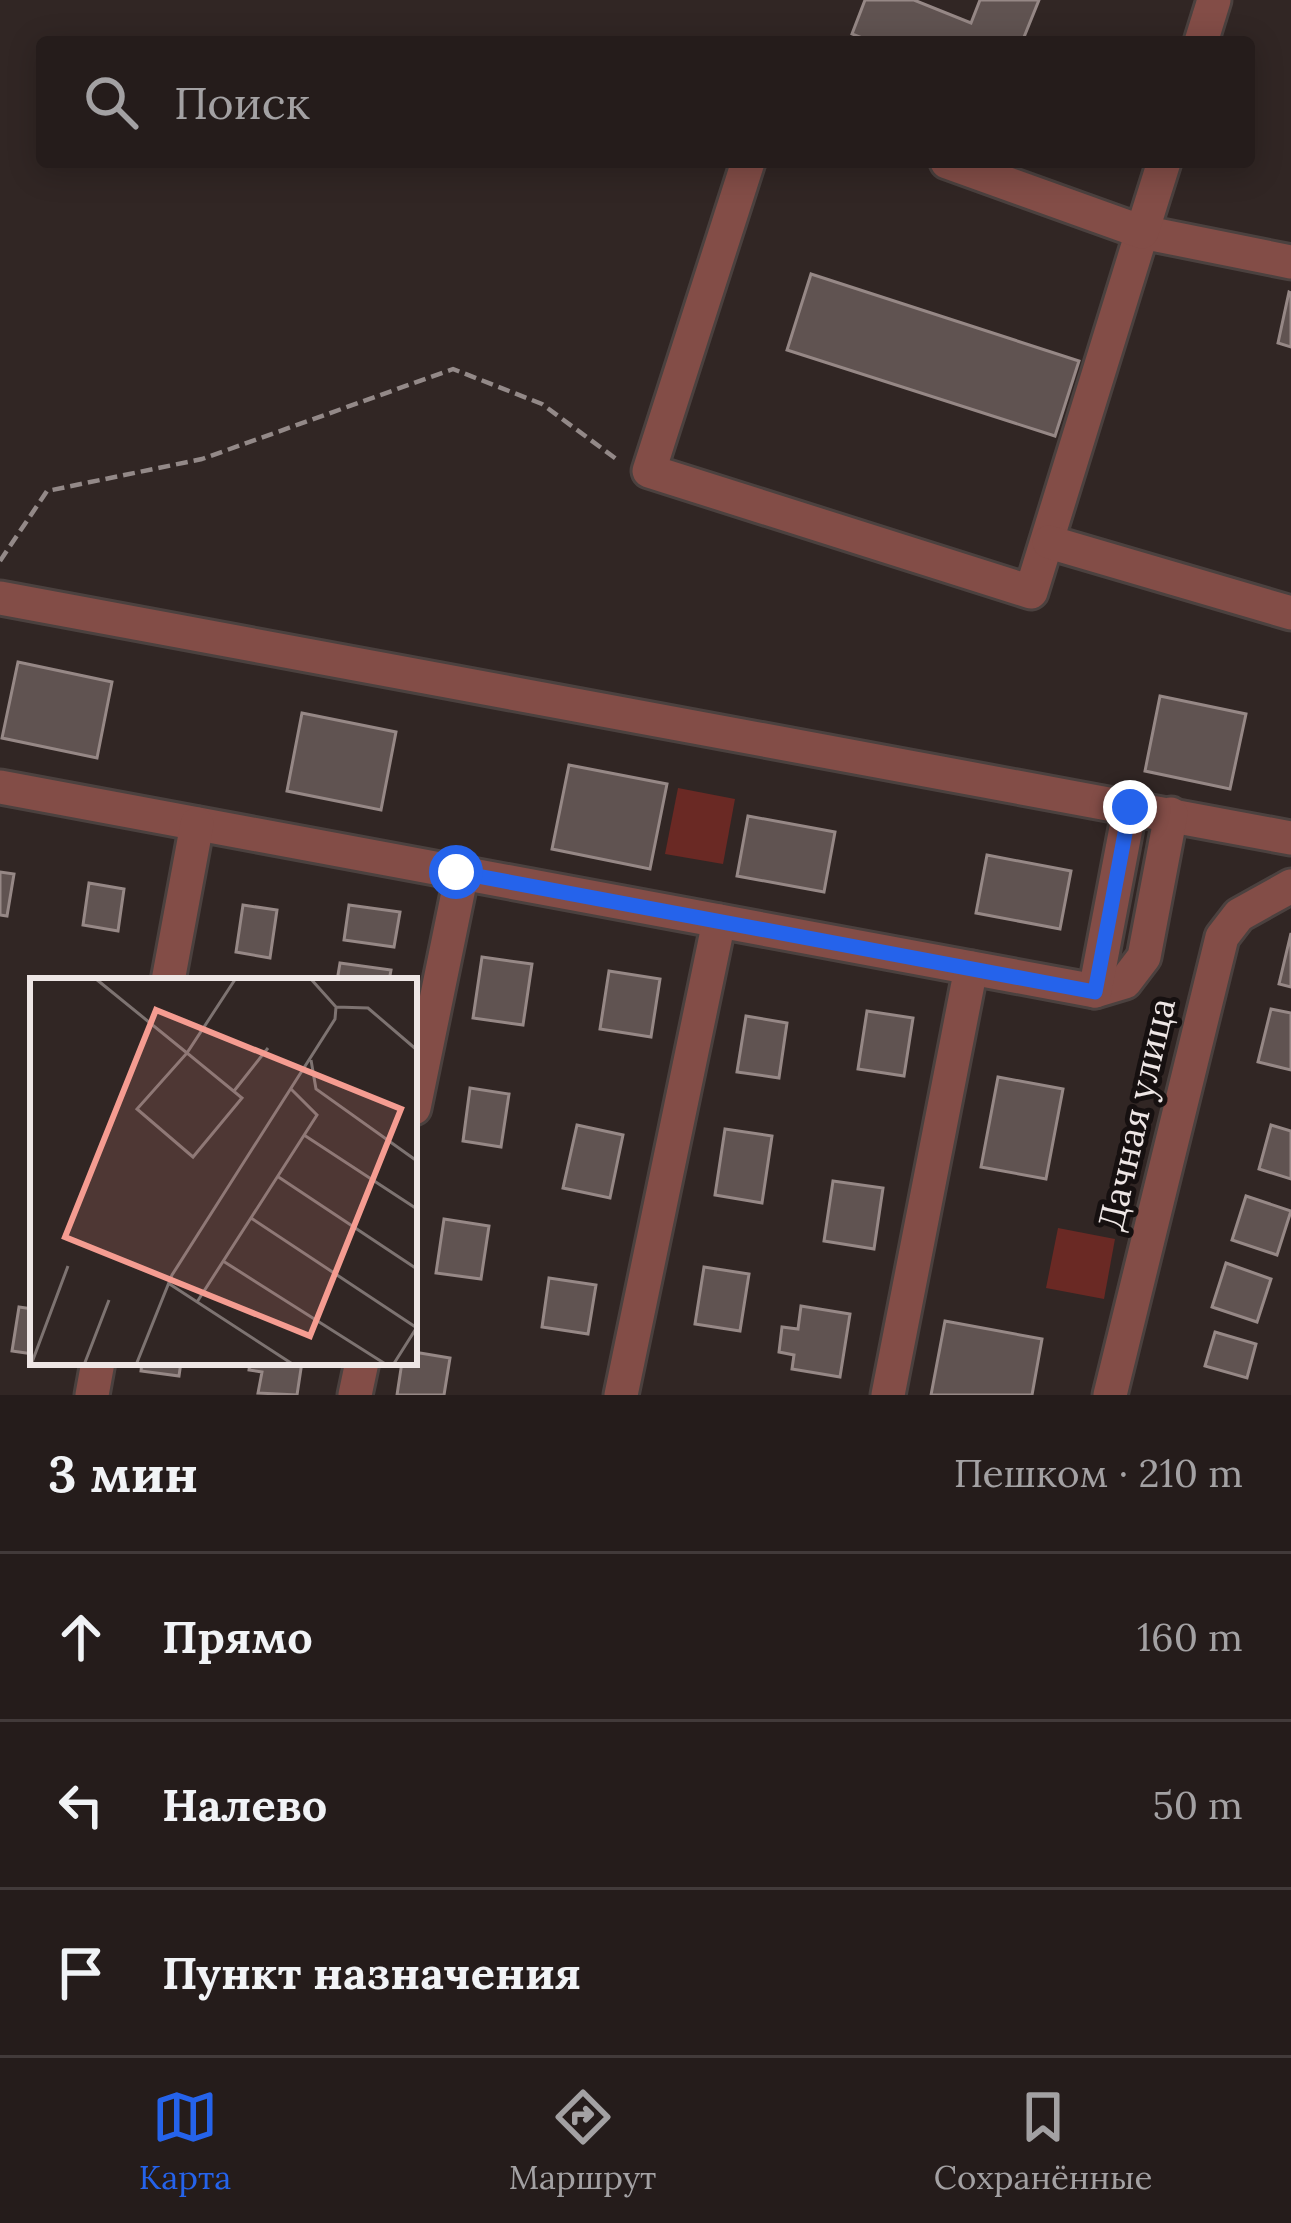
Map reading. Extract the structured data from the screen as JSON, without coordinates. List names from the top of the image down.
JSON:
{
  "streets": {
    "street": ["Дачная улица"]
  },
  "page": {
    "search": "Поиск",
    "heading": ["3 мин", "Пешком · 210 m"],
    "list": [
      ["Прямо", "160 m"],
      ["Налево", "50 m"],
      "Пункт назначения"
    ],
    "nav": ["Карта", "Маршрут", "Сохранённые"]
  }
}
